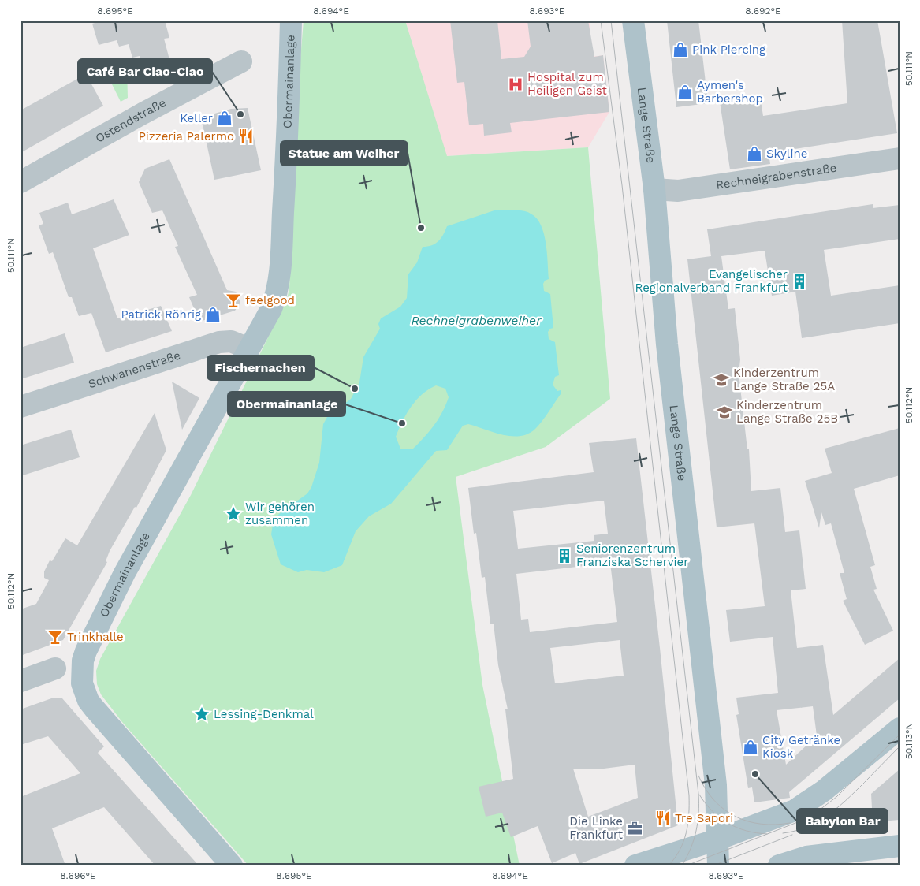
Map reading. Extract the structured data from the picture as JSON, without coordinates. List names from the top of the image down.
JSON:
{
  "streets": {
    "main road": ["Obermainanlage", "Lange Straße"],
    "street": ["Ostendstraße", "Rechneigrabenstraße", "Schwanenstraße"]
  },
  "crossings": [
    ["Obermainanlage", "Schwanenstraße"],
    ["Lange Straße", "Rechneigrabenstraße"]
  ],
  "water": ["Rechneigrabenweiher"],
  "places": {
    "shop": [
      "Pink Piercing",
      "Aymen's Barbershop",
      "Keller",
      "Skyline",
      "Patrick Röhrig",
      "City Getränke Kiosk"
    ],
    "hospital": ["Hospital zum Heiligen Geist"],
    "other": [
      "Café Bar Ciao-Ciao",
      "Statue am Weiher",
      "Fischernachen",
      "Obermainanlage",
      "Babylon Bar"
    ],
    "restaurant": ["Pizzeria Palermo", "Tre Sapori"],
    "building": ["Evangelischer Regionalverband Frankfurt", "Seniorenzentrum Franziska Schervier"],
    "bar": ["feelgood", "Trinkhalle"],
    "school or university": ["Kinderzentrum Lange Straße 25A", "Kinderzentrum Lange Straße 25B"],
    "place": ["Wir gehören zusammen", "Lessing-Denkmal"],
    "office": ["Die Linke Frankfurt"]
  },
  "coordinates": [
    "8.695°E",
    "8.694°E",
    "8.693°E",
    "8.692°E",
    "50.111°N",
    "50.112°N",
    "50.113°N",
    "8.696°E"
  ]
}
